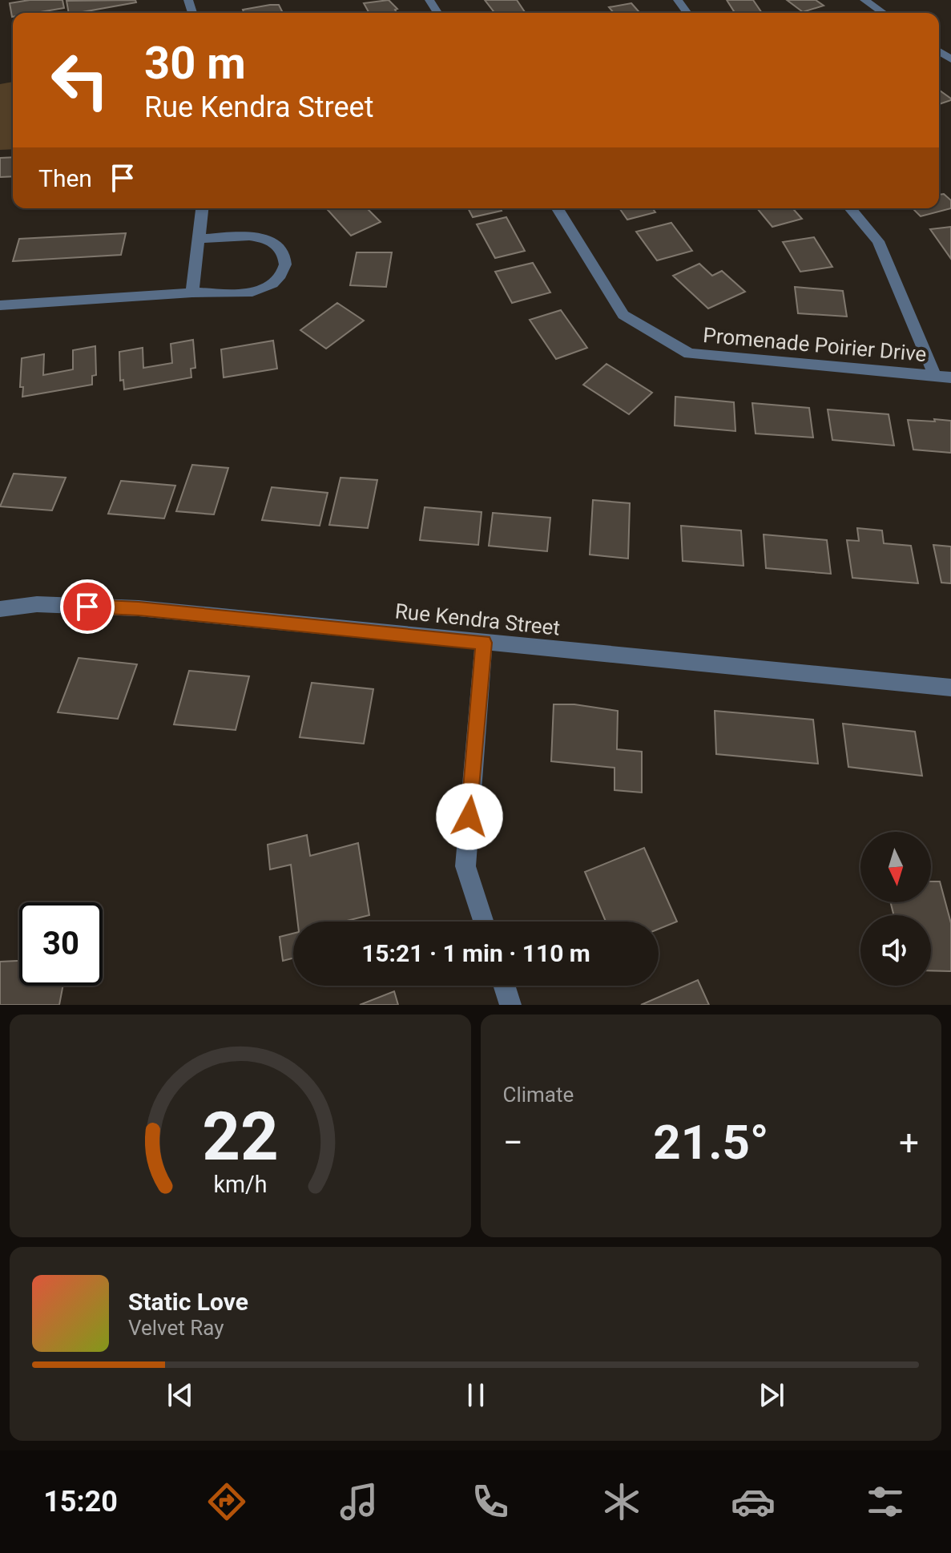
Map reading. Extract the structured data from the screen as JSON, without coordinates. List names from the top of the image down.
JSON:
{
  "streets": {
    "street": ["Promenade Poirier Drive", "Rue Kendra Street"]
  },
  "north": "bottom",
  "page": {
    "turn": ["30 m", "Rue Kendra Street"],
    "then": "Then",
    "limit": "30",
    "trip": "15:21 · 1 min · 110 m",
    "tile": "Climate",
    "heat": ["−", "21.5°", "+"],
    "song": ["Static Love", "Velvet Ray"],
    "tabs": "15:20",
    "gauge": ["22", "km/h"]
  }
}
